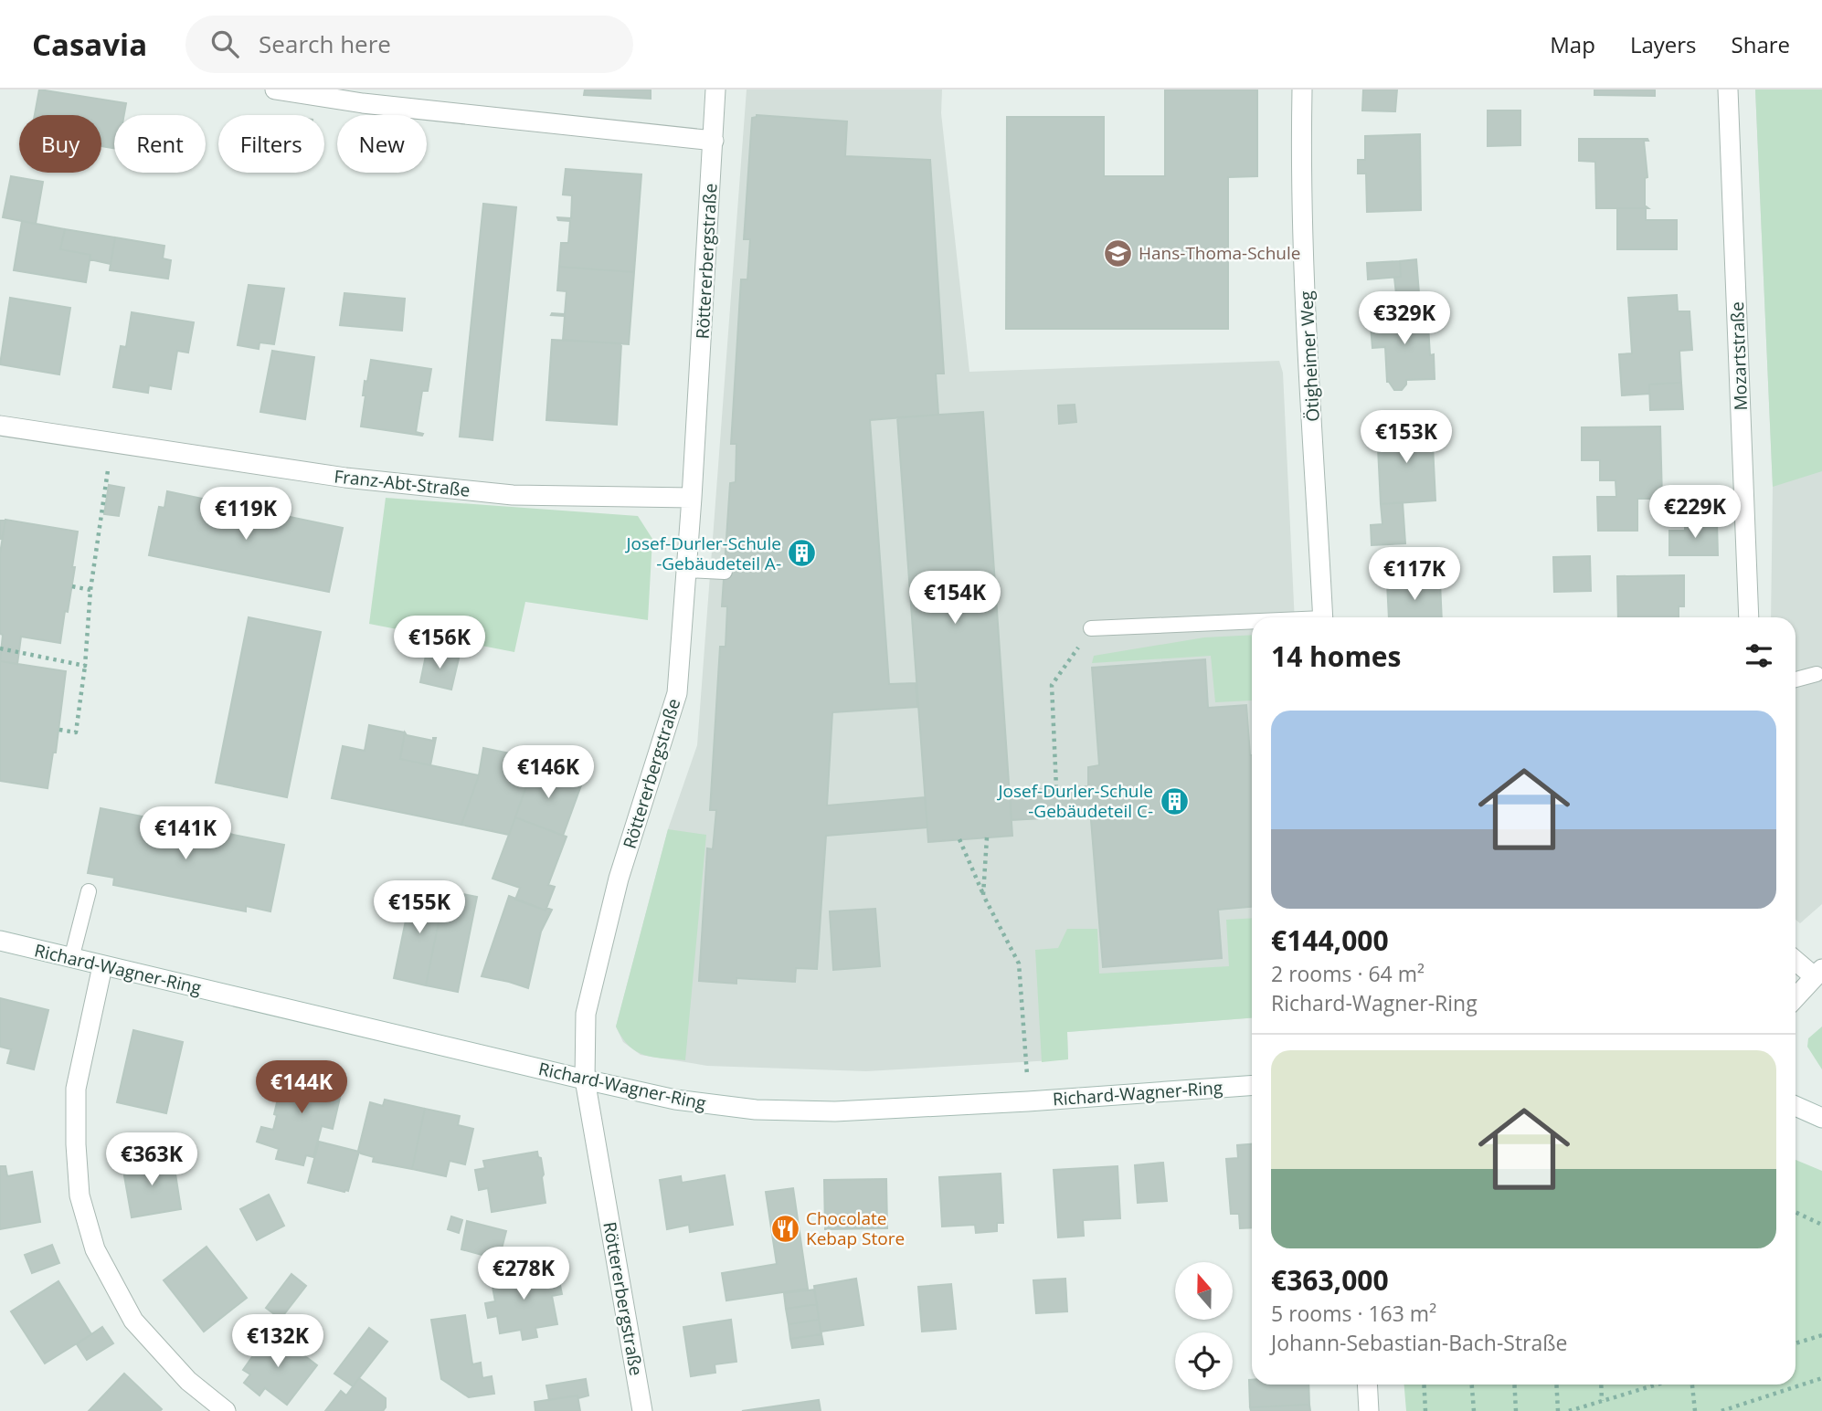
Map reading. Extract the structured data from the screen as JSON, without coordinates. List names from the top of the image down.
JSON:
{
  "streets": {
    "street": [
      "Röttererbergstraße",
      "Ötigheimer Weg",
      "Mozartstraße",
      "Franz-Abt-Straße",
      "Richard-Wagner-Ring"
    ]
  },
  "crossings": [
    ["Röttererbergstraße", "Franz-Abt-Straße"],
    ["Röttererbergstraße", "Richard-Wagner-Ring"]
  ],
  "places": {
    "school or university": ["Hans-Thoma-Schule"],
    "building": ["Josef-Durler-Schule -Gebäudeteil A-", "Josef-Durler-Schule -Gebäudeteil C-"],
    "restaurant": ["Chocolate Kebap Store"]
  },
  "north": "top",
  "page": {
    "header": "Casavia",
    "search": "Search here",
    "nav": ["Map", "Layers", "Share"],
    "chip": [
      "Buy",
      "Rent",
      "Filters",
      "New"
    ],
    "price": [
      "€329K",
      "€153K",
      "€229K",
      "€119K",
      "€117K",
      "€154K",
      "€156K",
      "€146K",
      "€141K",
      "€155K",
      "€144K",
      "€363K",
      "€278K",
      "€132K"
    ],
    "heading": "14 homes",
    "list": [
      {
        "name": "€144,000",
        "note": "2 rooms · 64 m² · Richard-Wagner-Ring"
      },
      {
        "name": "€363,000",
        "note": "5 rooms · 163 m² · Johann-Sebastian-Bach-Straße"
      }
    ]
  }
}
